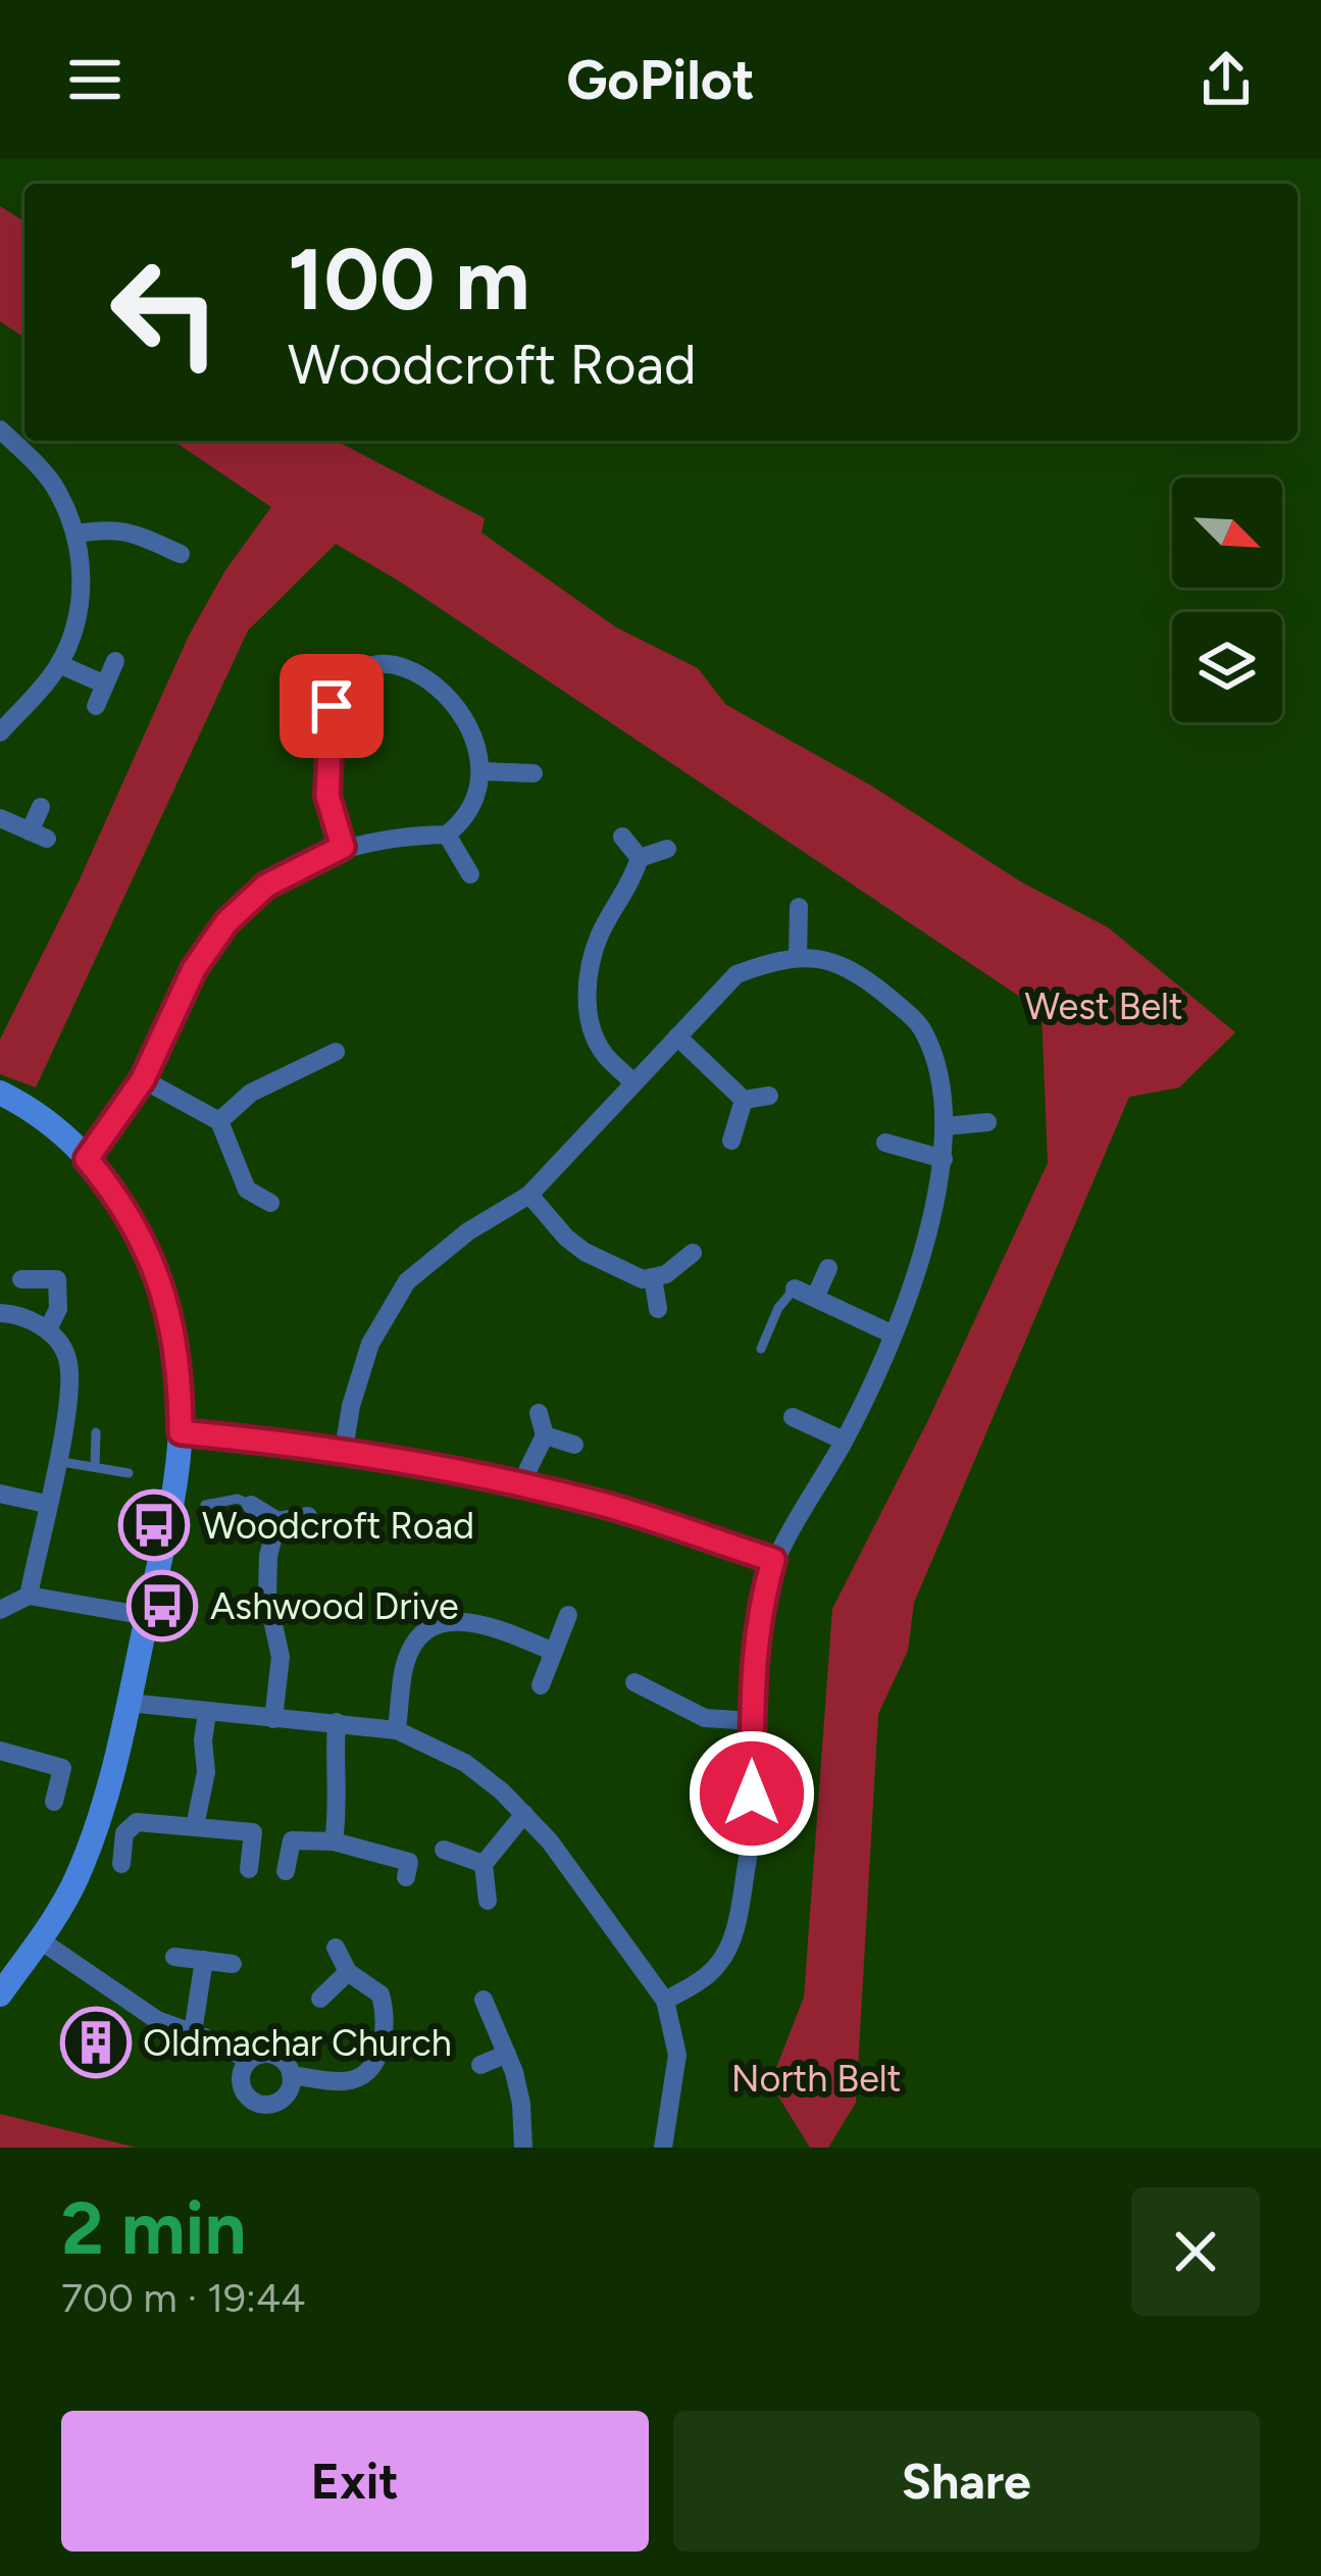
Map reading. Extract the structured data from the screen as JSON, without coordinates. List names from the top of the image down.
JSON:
{
  "parks": ["West Belt", "North Belt"],
  "places": {
    "bus stop": ["Woodcroft Road", "Ashwood Drive"],
    "building": ["Oldmachar Church"]
  },
  "north": "bottom right",
  "page": {
    "header": "GoPilot",
    "turn": ["100 m", "Woodcroft Road"],
    "heading": ["2 min", "700 m · 19:44"],
    "buttons": ["Exit", "Share"]
  }
}
